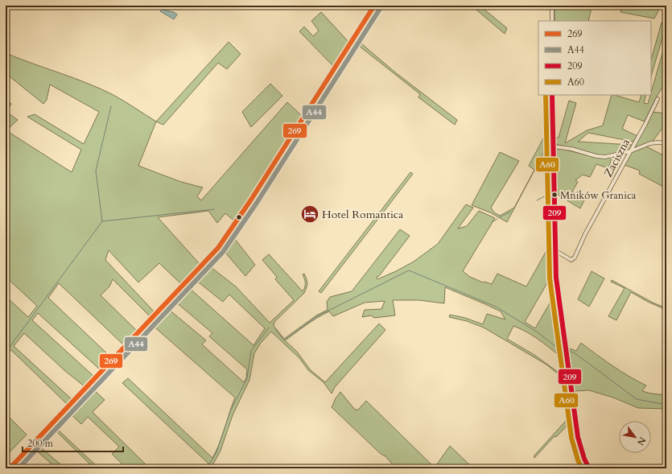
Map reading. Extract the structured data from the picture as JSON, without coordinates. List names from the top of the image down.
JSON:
{
  "streets": {
    "street": ["Zaciszna"]
  },
  "places": {
    "other": ["Mników Granica"],
    "hotel": ["Hotel Romantica"]
  },
  "lines": [
    "transit line 269",
    "transit line A44",
    "transit line 209",
    "transit line A60"
  ],
  "legend": [
    "269",
    "A44",
    "209",
    "A60"
  ],
  "scale_bar": "200 m",
  "north": "bottom right"
}
